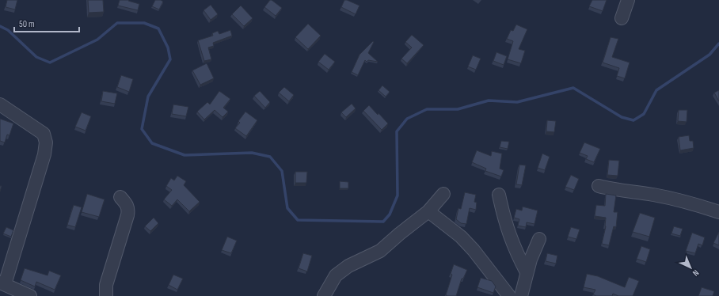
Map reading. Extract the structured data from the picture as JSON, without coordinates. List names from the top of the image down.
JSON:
{
  "scale_bar": "50 m",
  "north": "bottom right"
}
